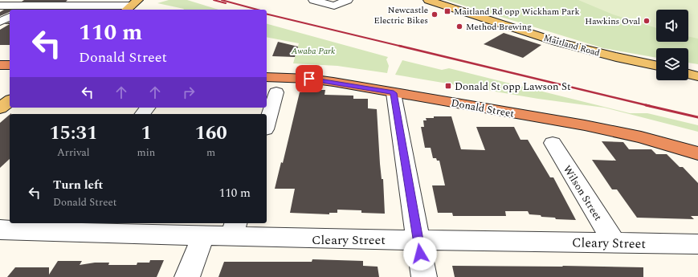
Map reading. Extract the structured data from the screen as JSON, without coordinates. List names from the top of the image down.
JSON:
{
  "streets": {
    "highway": ["Donald Street"],
    "main road": ["Maitland Road"],
    "street": ["Wilson Street", "Cleary Street"]
  },
  "crossings": [
    ["Wilson Street", "Cleary Street"]
  ],
  "parks": ["Awaba Park"],
  "places": {
    "transit": ["Maitland Rd opp Wickham Park", "Donald St opp Lawson St"],
    "other": ["Newcastle Electric Bikes", "Hawkins Oval", "Method Brewing"]
  },
  "page": {
    "turn": ["110 m", "Donald Street"],
    "eta": [
      "15:31",
      "Arrival",
      "1",
      "min",
      "160",
      "m"
    ],
    "list": [
      {
        "name": "Turn left",
        "note": "Donald Street",
        "value": "110 m"
      }
    ]
  }
}
